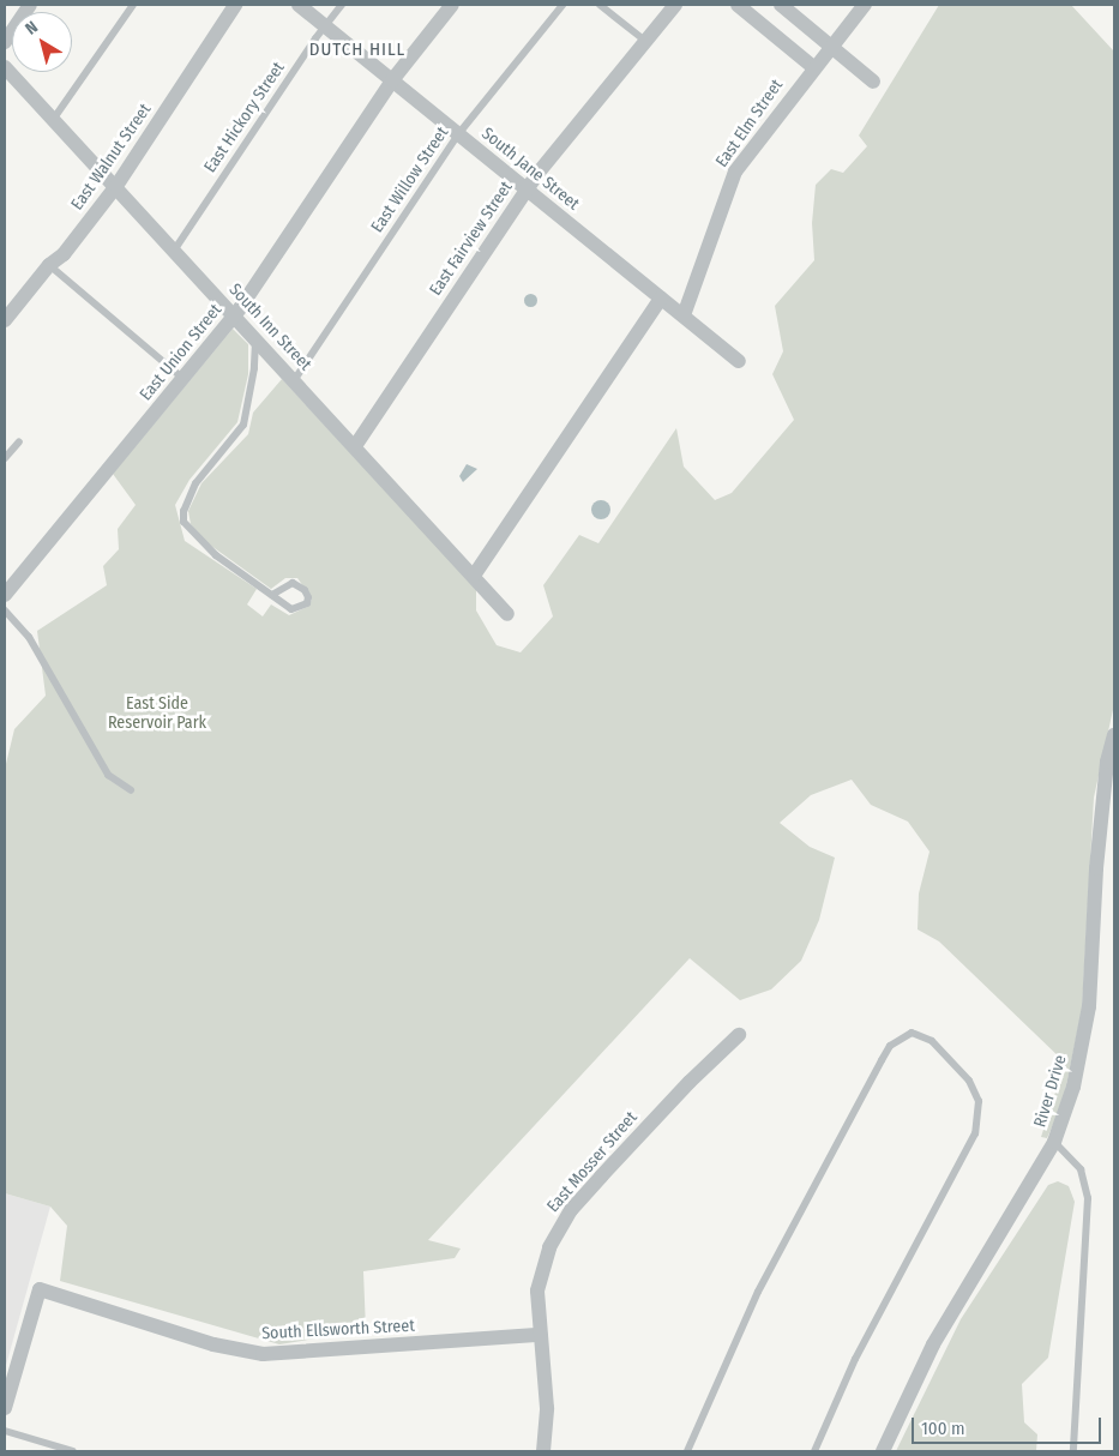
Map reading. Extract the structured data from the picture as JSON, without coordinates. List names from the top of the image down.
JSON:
{
  "streets": {
    "street": [
      "East Elm Street",
      "East Walnut Street",
      "South Jane Street",
      "East Fairview Street",
      "South Inn Street",
      "East Union Street",
      "River Drive",
      "East Mosser Street",
      "South Ellsworth Street"
    ],
    "lane": ["East Hickory Street", "East Willow Street"]
  },
  "crossings": [
    ["East Hickory Street", "South Jane Street"],
    ["East Hickory Street", "South Inn Street"],
    ["East Elm Street", "South Jane Street"],
    ["East Walnut Street", "South Inn Street"],
    ["South Jane Street", "East Willow Street"],
    ["South Jane Street", "East Fairview Street"],
    ["South Jane Street", "East Union Street"],
    ["East Willow Street", "South Inn Street"],
    ["East Fairview Street", "South Inn Street"],
    ["South Inn Street", "East Union Street"],
    ["East Mosser Street", "South Ellsworth Street"]
  ],
  "districts": ["DUTCH HILL"],
  "parks": ["East Side Reservoir Park"],
  "scale_bar": "100 m",
  "north": "top left"
}
